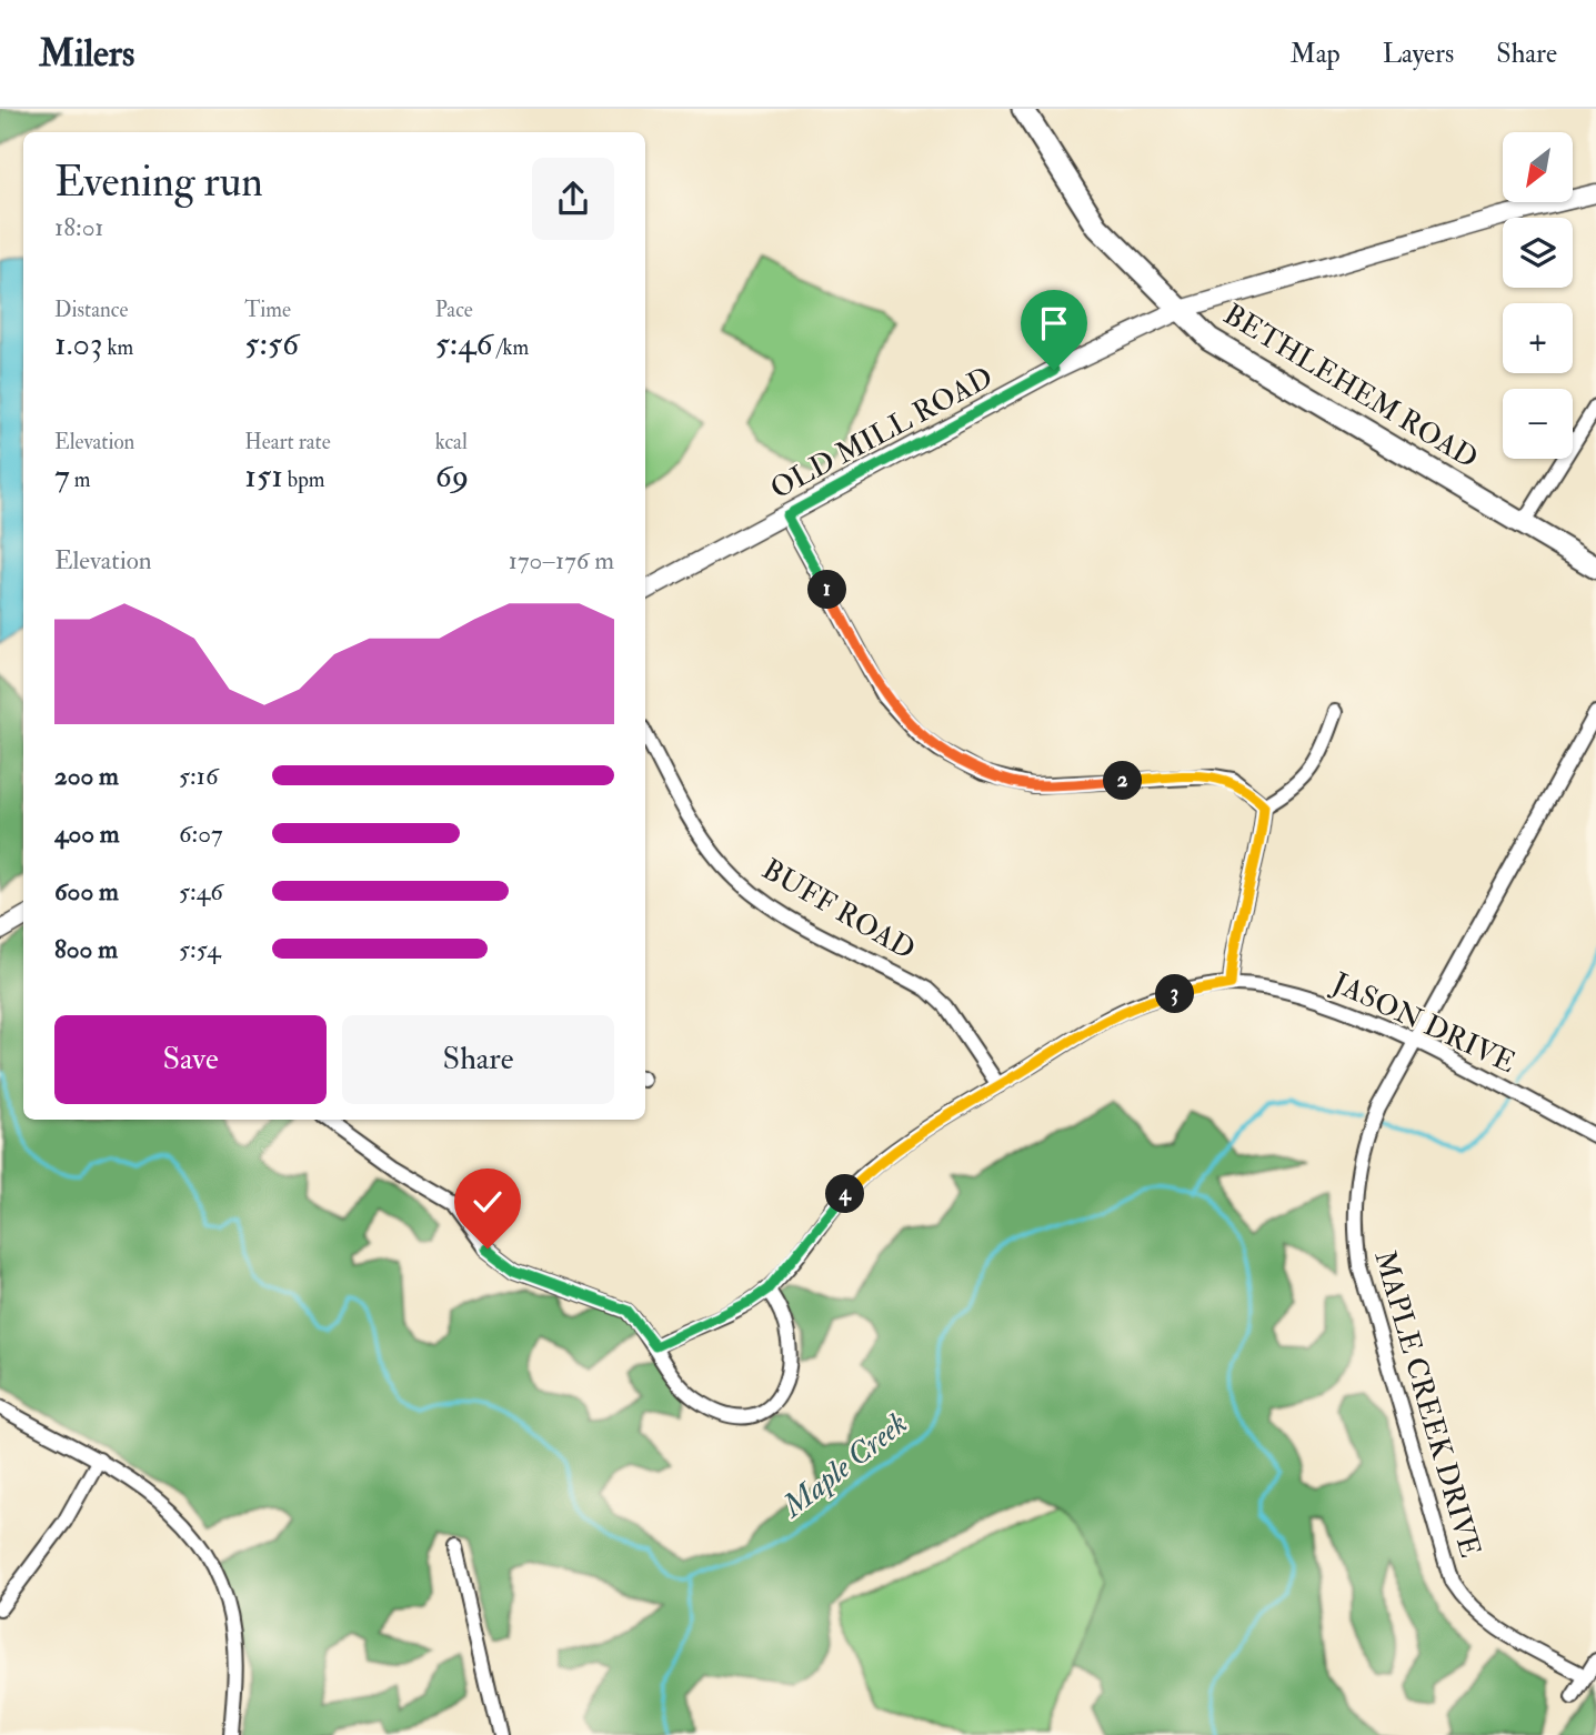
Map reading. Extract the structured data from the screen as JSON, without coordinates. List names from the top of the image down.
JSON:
{
  "streets": {
    "main road": ["BETHLEHEM ROAD"],
    "street": [
      "OLD MILL ROAD",
      "BUFF ROAD",
      "JASON DRIVE",
      "MAPLE CREEK DRIVE"
    ]
  },
  "crossings": [
    ["BETHLEHEM ROAD", "OLD MILL ROAD"],
    ["BUFF ROAD", "JASON DRIVE"],
    ["JASON DRIVE", "MAPLE CREEK DRIVE"]
  ],
  "water": ["Maple Creek"],
  "north": "bottom left",
  "page": {
    "header": "Milers",
    "nav": ["Map", "Layers", "Share"],
    "map_buttons": ["+", "−"],
    "heading": ["Evening run", "18:01"],
    "stats": [
      ["Distance", "1.03 km"],
      ["Time", "5:56"],
      ["Pace", "5:46 /km"],
      ["Elevation", "7 m"],
      ["Heart rate", "151 bpm"],
      ["kcal", "69"]
    ],
    "chart": ["Elevation", "170–176 m"],
    "pins": [
      "1",
      "2",
      "3",
      "4"
    ],
    "list": [
      {
        "name": "200 m",
        "note": "5:16"
      },
      {
        "name": "400 m",
        "note": "6:07"
      },
      {
        "name": "600 m",
        "note": "5:46"
      },
      {
        "name": "800 m",
        "note": "5:54"
      }
    ],
    "buttons": ["Save", "Share"]
  }
}
